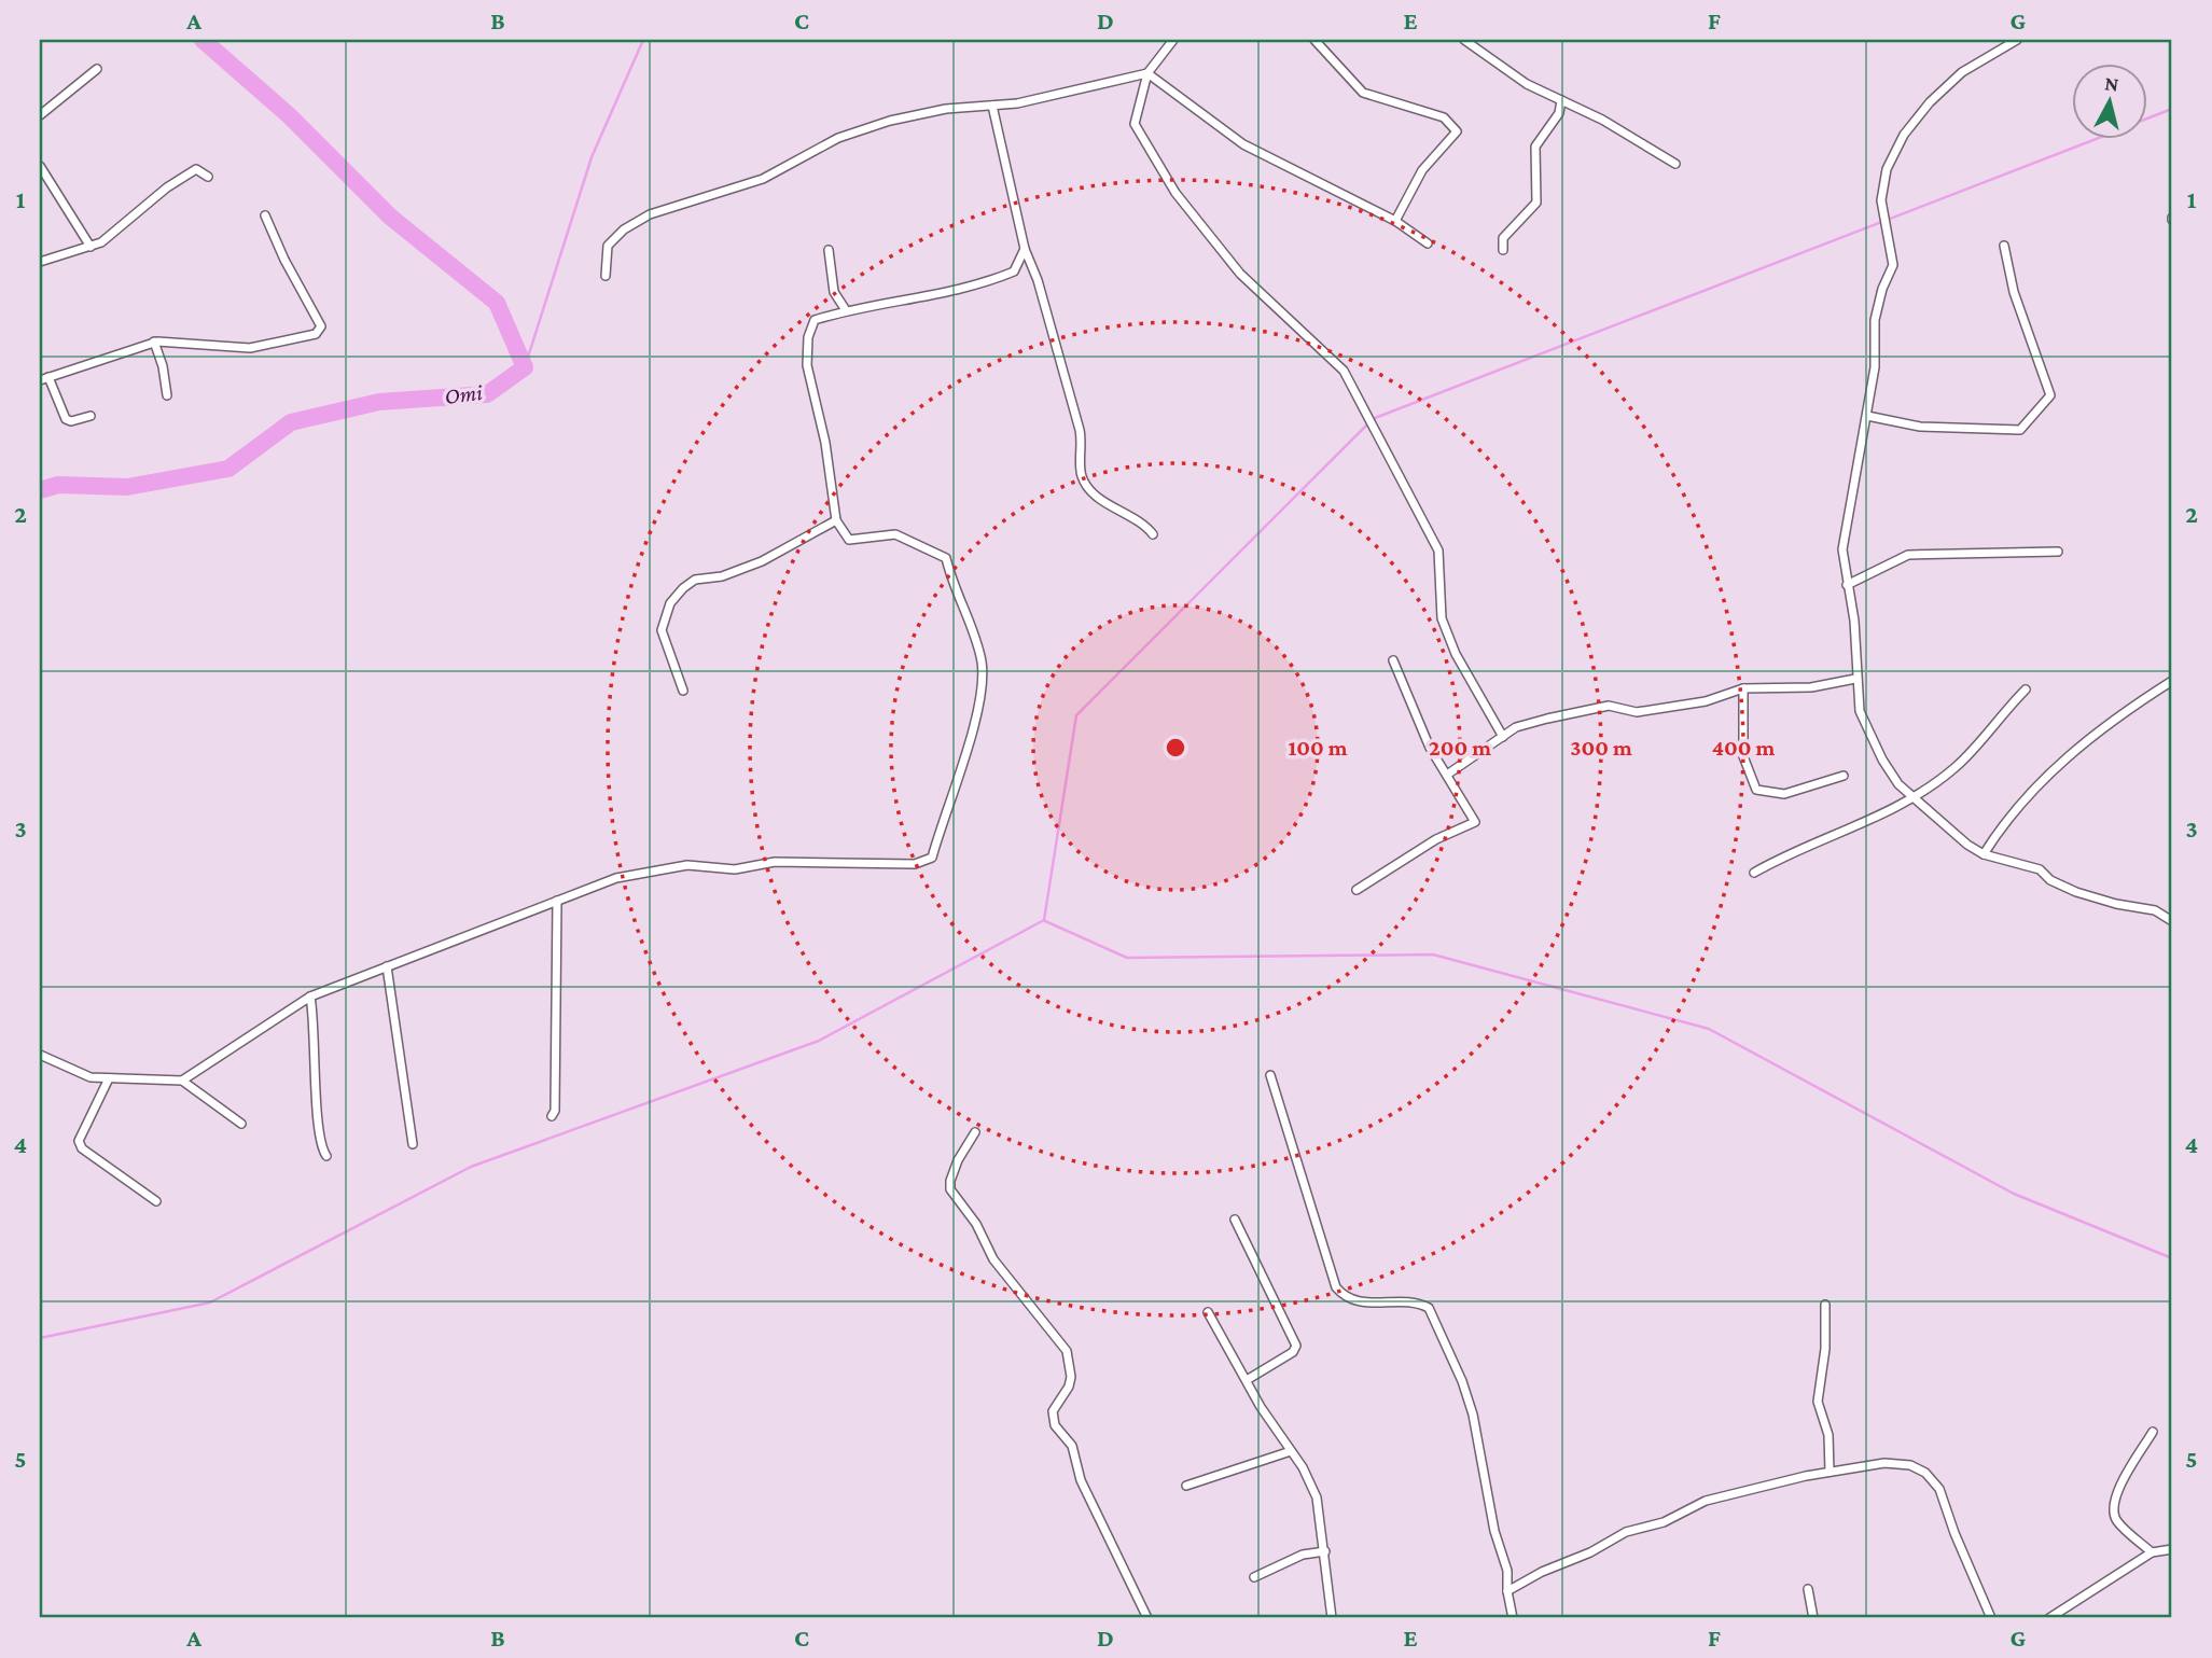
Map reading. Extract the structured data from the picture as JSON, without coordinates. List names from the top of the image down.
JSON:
{
  "water": ["Omi"],
  "north": "top",
  "grid": {
    "columns": [
      "A",
      "B",
      "C",
      "D",
      "E",
      "F",
      "G"
    ],
    "rows": [
      "1",
      "2",
      "3",
      "4",
      "5"
    ]
  },
  "rings": [
    "100 m",
    "200 m",
    "300 m",
    "400 m"
  ]
}
